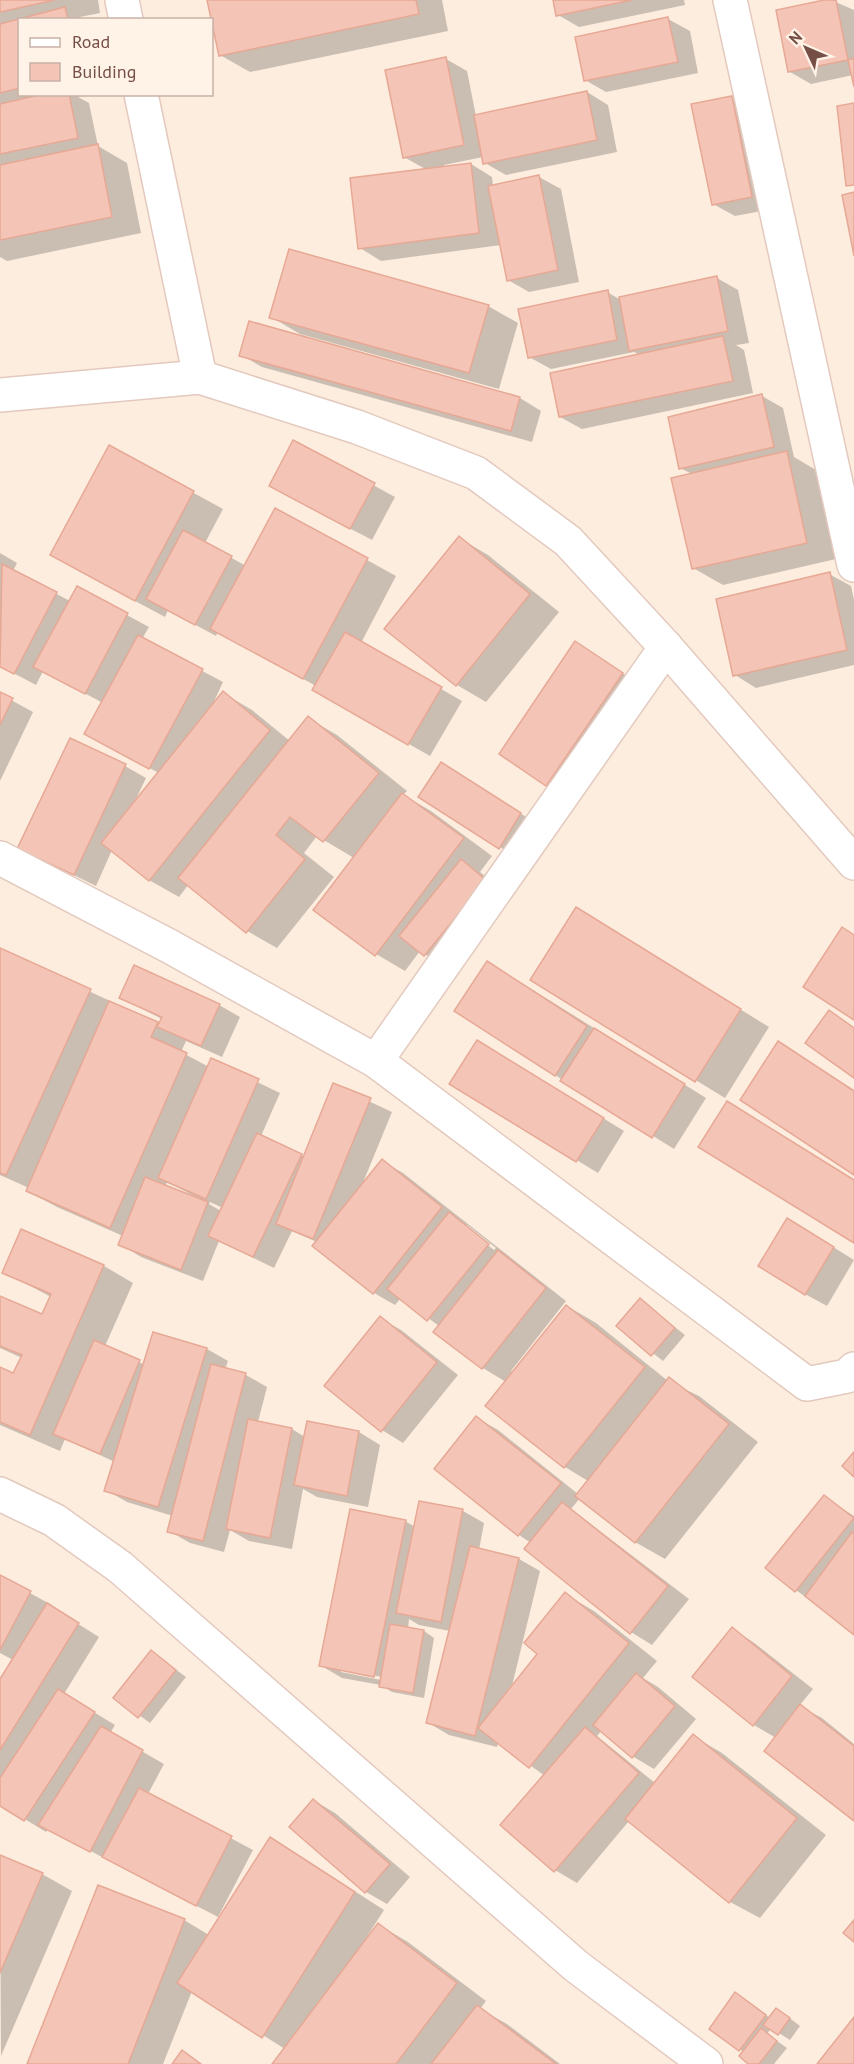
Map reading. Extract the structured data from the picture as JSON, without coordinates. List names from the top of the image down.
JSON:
{
  "legend": ["Road", "Building"],
  "north": "top left"
}
